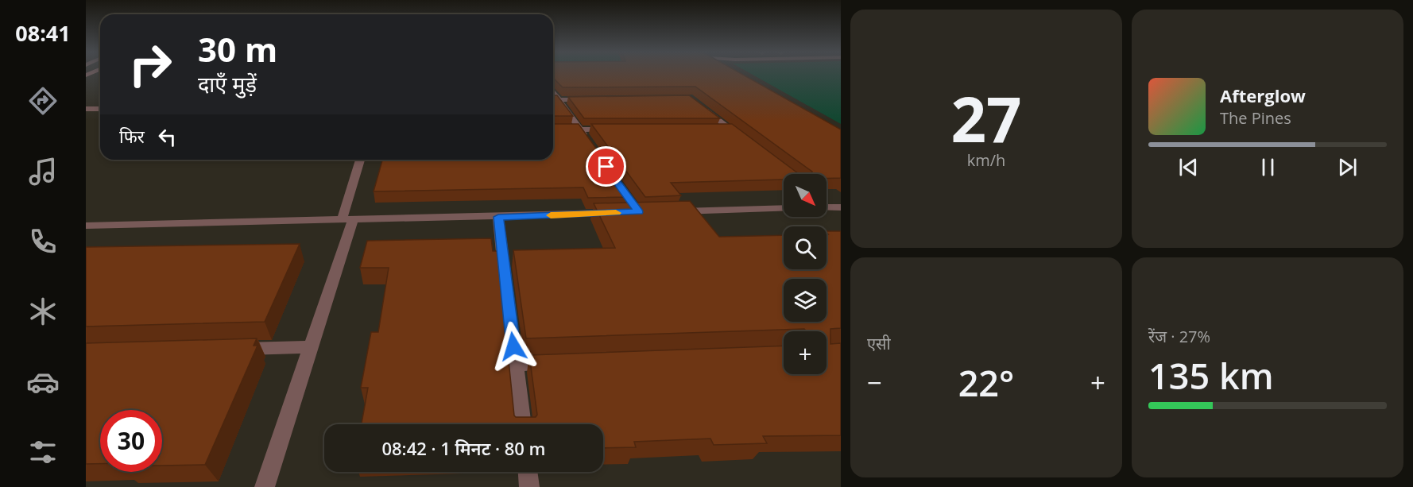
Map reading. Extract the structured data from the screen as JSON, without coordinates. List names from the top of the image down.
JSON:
{
  "north": "bottom right",
  "page": {
    "tabs": "08:41",
    "tile": [
      ["27", "km/h"],
      "एसी",
      ["रेंज · 27%", "135 km"]
    ],
    "turn": ["30 m", "दाएँ मुड़ें"],
    "song": ["Afterglow", "The Pines"],
    "then": "फिर",
    "map_buttons": "+",
    "heat": ["−", "22°", "+"],
    "limit": "30",
    "trip": "08:42 · 1 मिनट · 80 m"
  }
}
